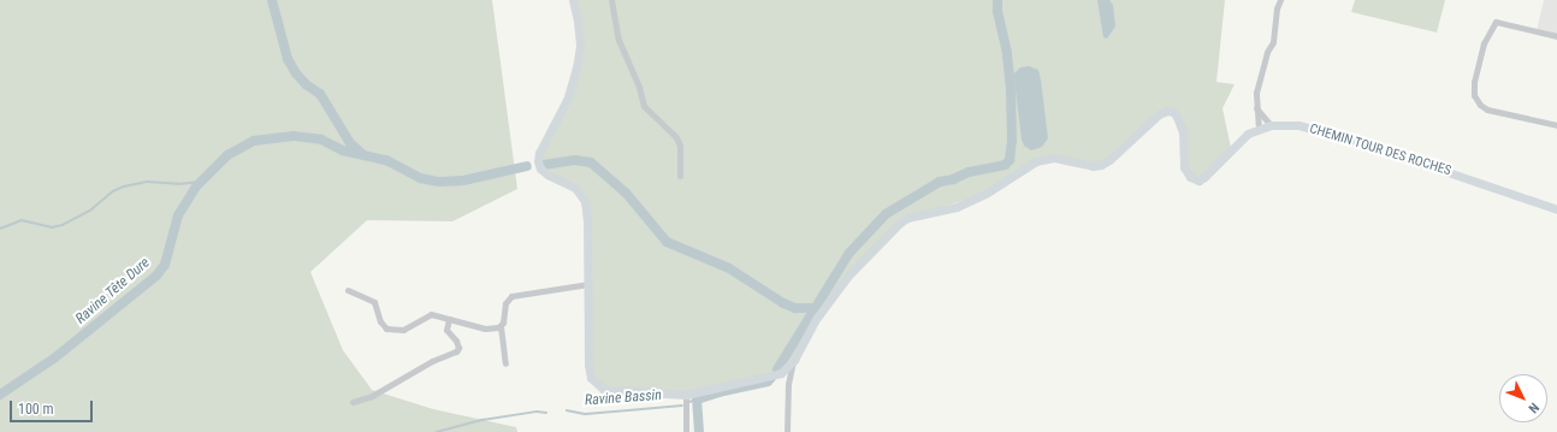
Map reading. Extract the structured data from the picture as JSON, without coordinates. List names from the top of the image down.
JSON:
{
  "streets": {
    "street": ["CHEMIN TOUR DES ROCHES"]
  },
  "water": ["Ravine Tête Dure", "Ravine Bassin"],
  "scale_bar": "100 m",
  "north": "bottom right"
}
